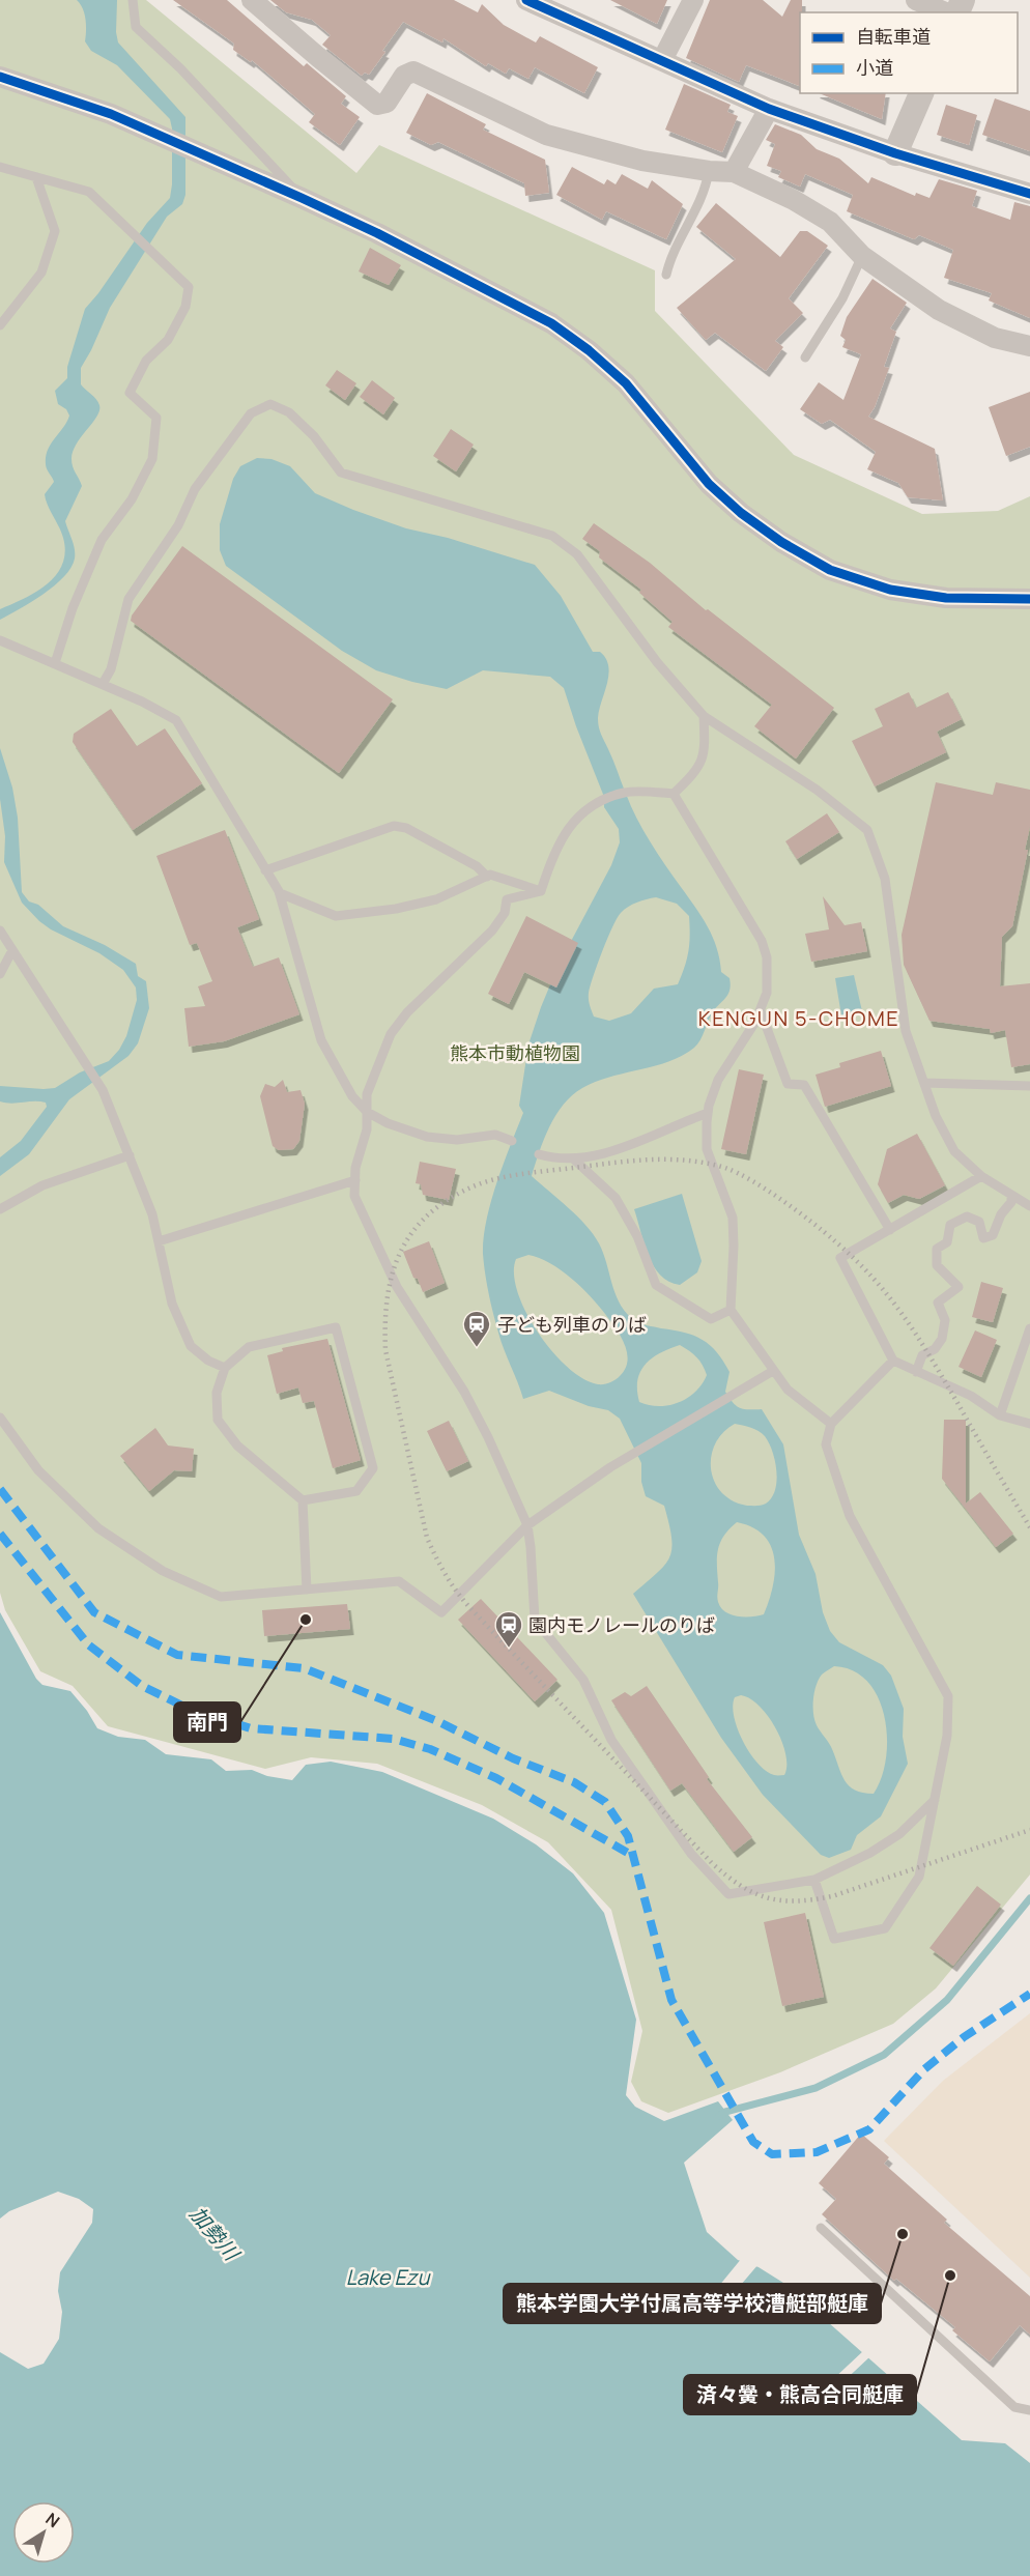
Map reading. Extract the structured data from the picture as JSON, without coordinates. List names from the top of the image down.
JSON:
{
  "districts": ["KENGUN 5-CHOME"],
  "water": ["加勢川", "Lake Ezu"],
  "parks": ["熊本市動植物園"],
  "places": {
    "station": ["子ども列車のりば", "園内モノレールのりば"],
    "other": ["南門", "熊本学園大学付属高等学校漕艇部艇庫", "済々黌・熊高合同艇庫"]
  },
  "legend": ["自転車道", "小道"],
  "north": "top right"
}
